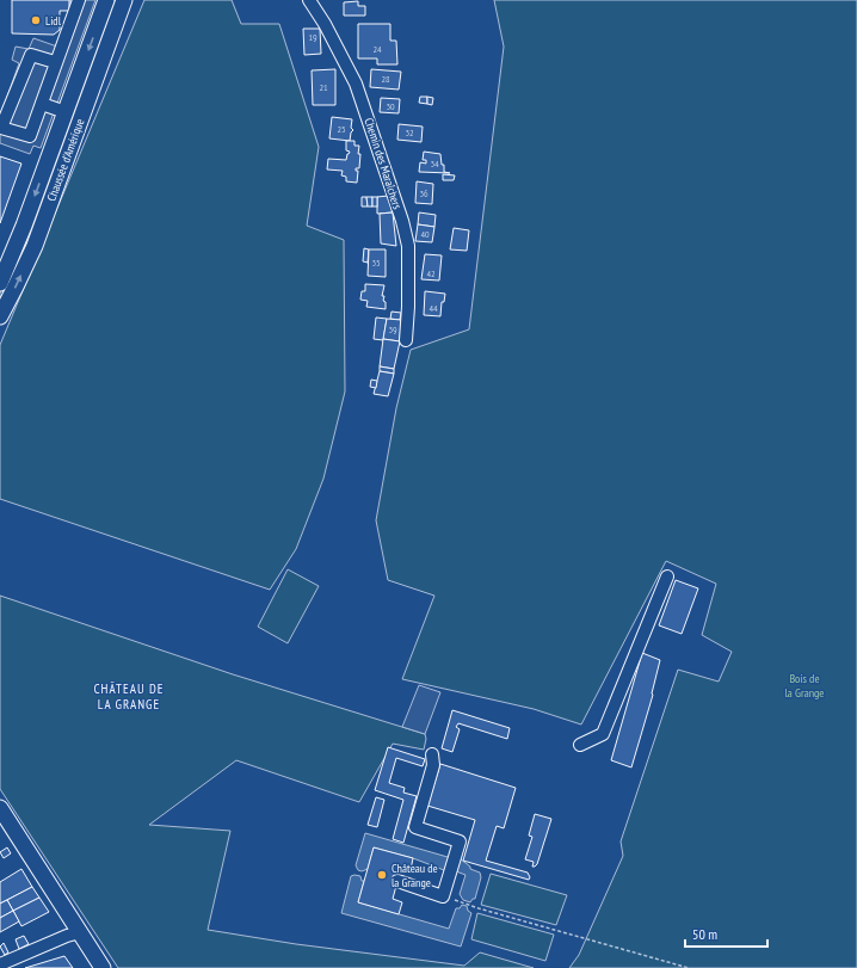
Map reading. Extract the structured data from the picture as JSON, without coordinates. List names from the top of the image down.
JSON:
{
  "streets": {
    "main road": ["Chaussée d'Amérique"],
    "street": ["Chemin des Maraîchers"]
  },
  "districts": ["CHÂTEAU DE LA GRANGE"],
  "parks": ["Bois de la Grange"],
  "places": ["Lidl", "Château de la Grange"],
  "house_numbers": [
    "19",
    "24",
    "28",
    "21",
    "30",
    "25",
    "32",
    "34",
    "36",
    "40",
    "35",
    "42",
    "44",
    "39"
  ],
  "scale_bar": "50 m"
}
